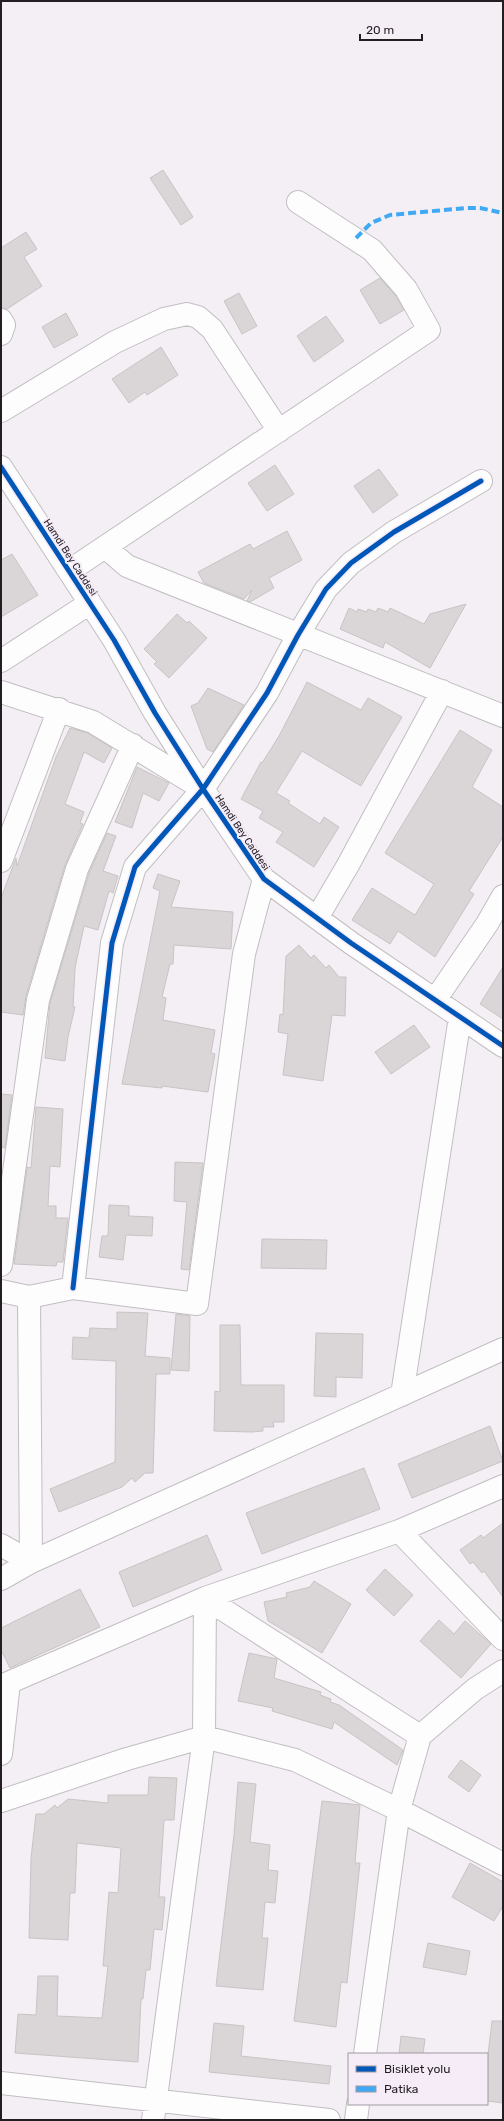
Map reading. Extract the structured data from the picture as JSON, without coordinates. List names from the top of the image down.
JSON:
{
  "streets": {
    "street": ["Hamdi Bey Caddesi"]
  },
  "legend": ["Bisiklet yolu", "Patika"],
  "scale_bar": "20 m"
}
